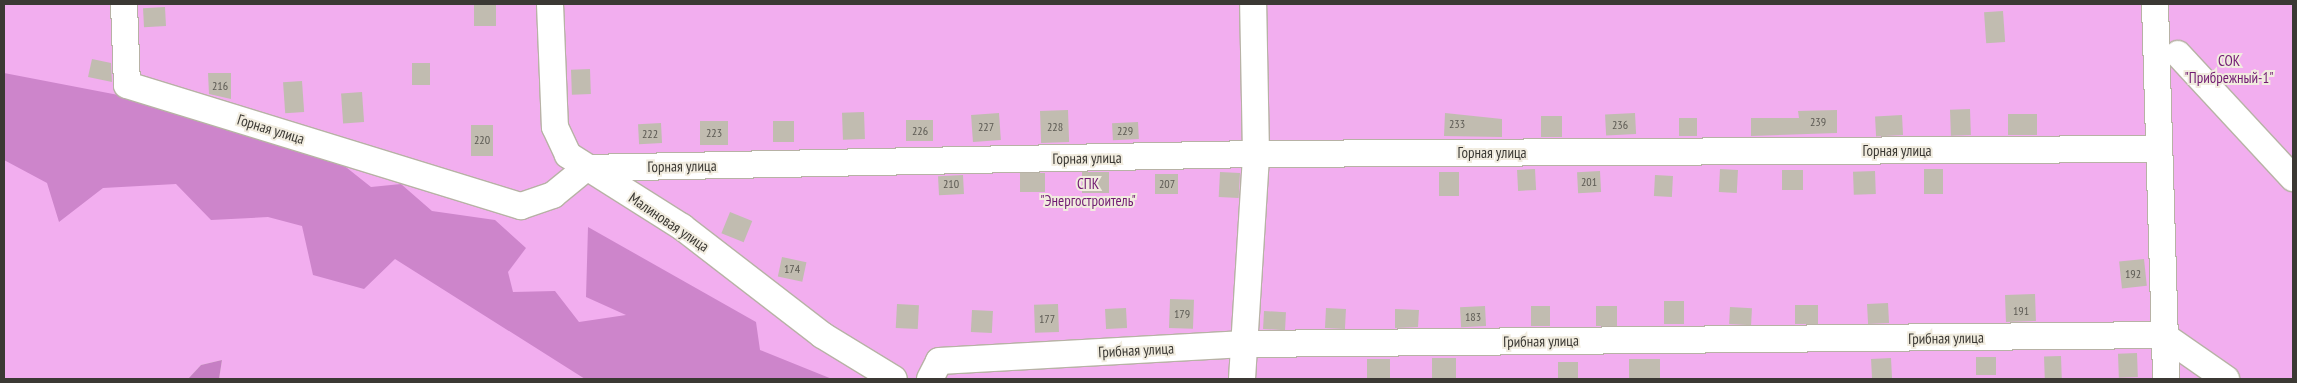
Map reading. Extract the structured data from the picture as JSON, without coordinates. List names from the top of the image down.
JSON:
{
  "streets": {
    "street": ["Горная улица", "Малиновая улица", "Грибная улица"]
  },
  "crossings": [
    ["Горная улица", "Малиновая улица"]
  ],
  "parks": ["СОК \"Прибрежный-1\"", "СПК \"Энергостроитель\""],
  "house_numbers": [
    "216",
    "239",
    "233",
    "236",
    "227",
    "228",
    "226",
    "229",
    "223",
    "222",
    "220",
    "201",
    "210",
    "207",
    "174",
    "192",
    "191",
    "179",
    "183",
    "177"
  ]
}
